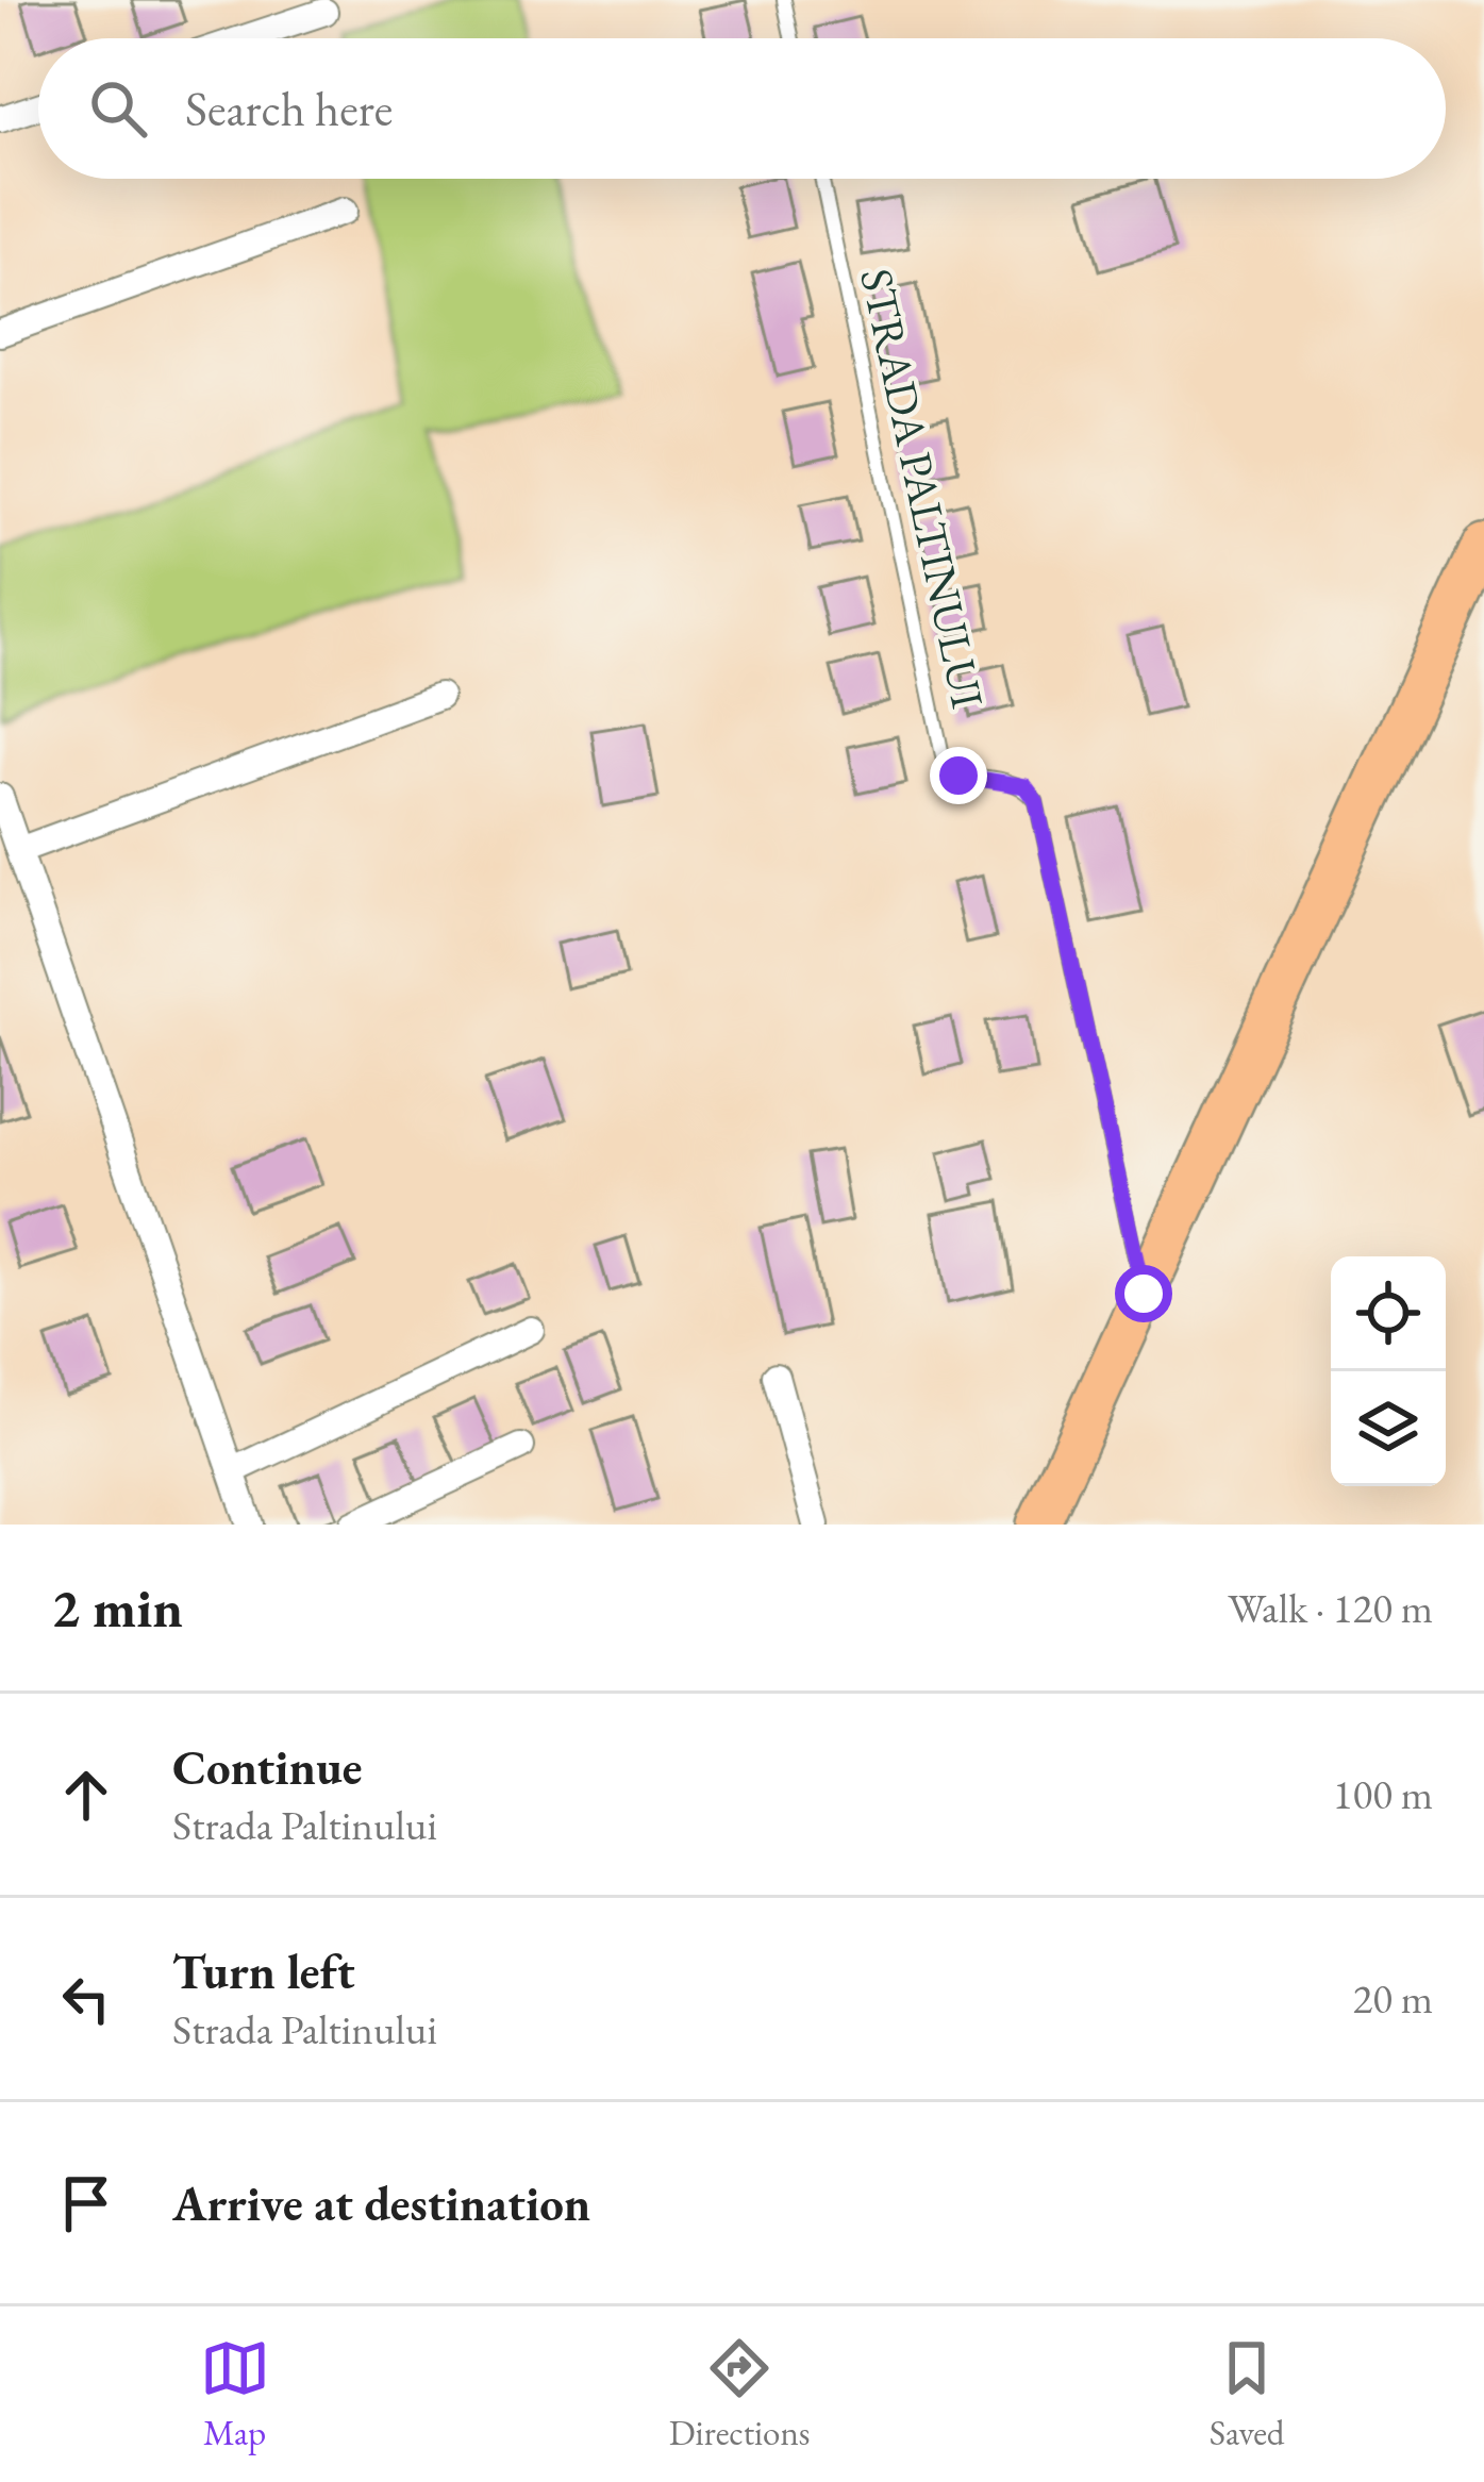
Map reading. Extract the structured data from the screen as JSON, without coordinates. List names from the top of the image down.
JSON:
{
  "streets": {
    "lane": ["STRADA PALTINULUI"]
  },
  "page": {
    "search": "Search here",
    "heading": ["2 min", "Walk · 120 m"],
    "list": [
      ["Continue", "Strada Paltinului", "100 m"],
      ["Turn left", "Strada Paltinului", "20 m"],
      "Arrive at destination"
    ],
    "nav": ["Map", "Directions", "Saved"]
  }
}
